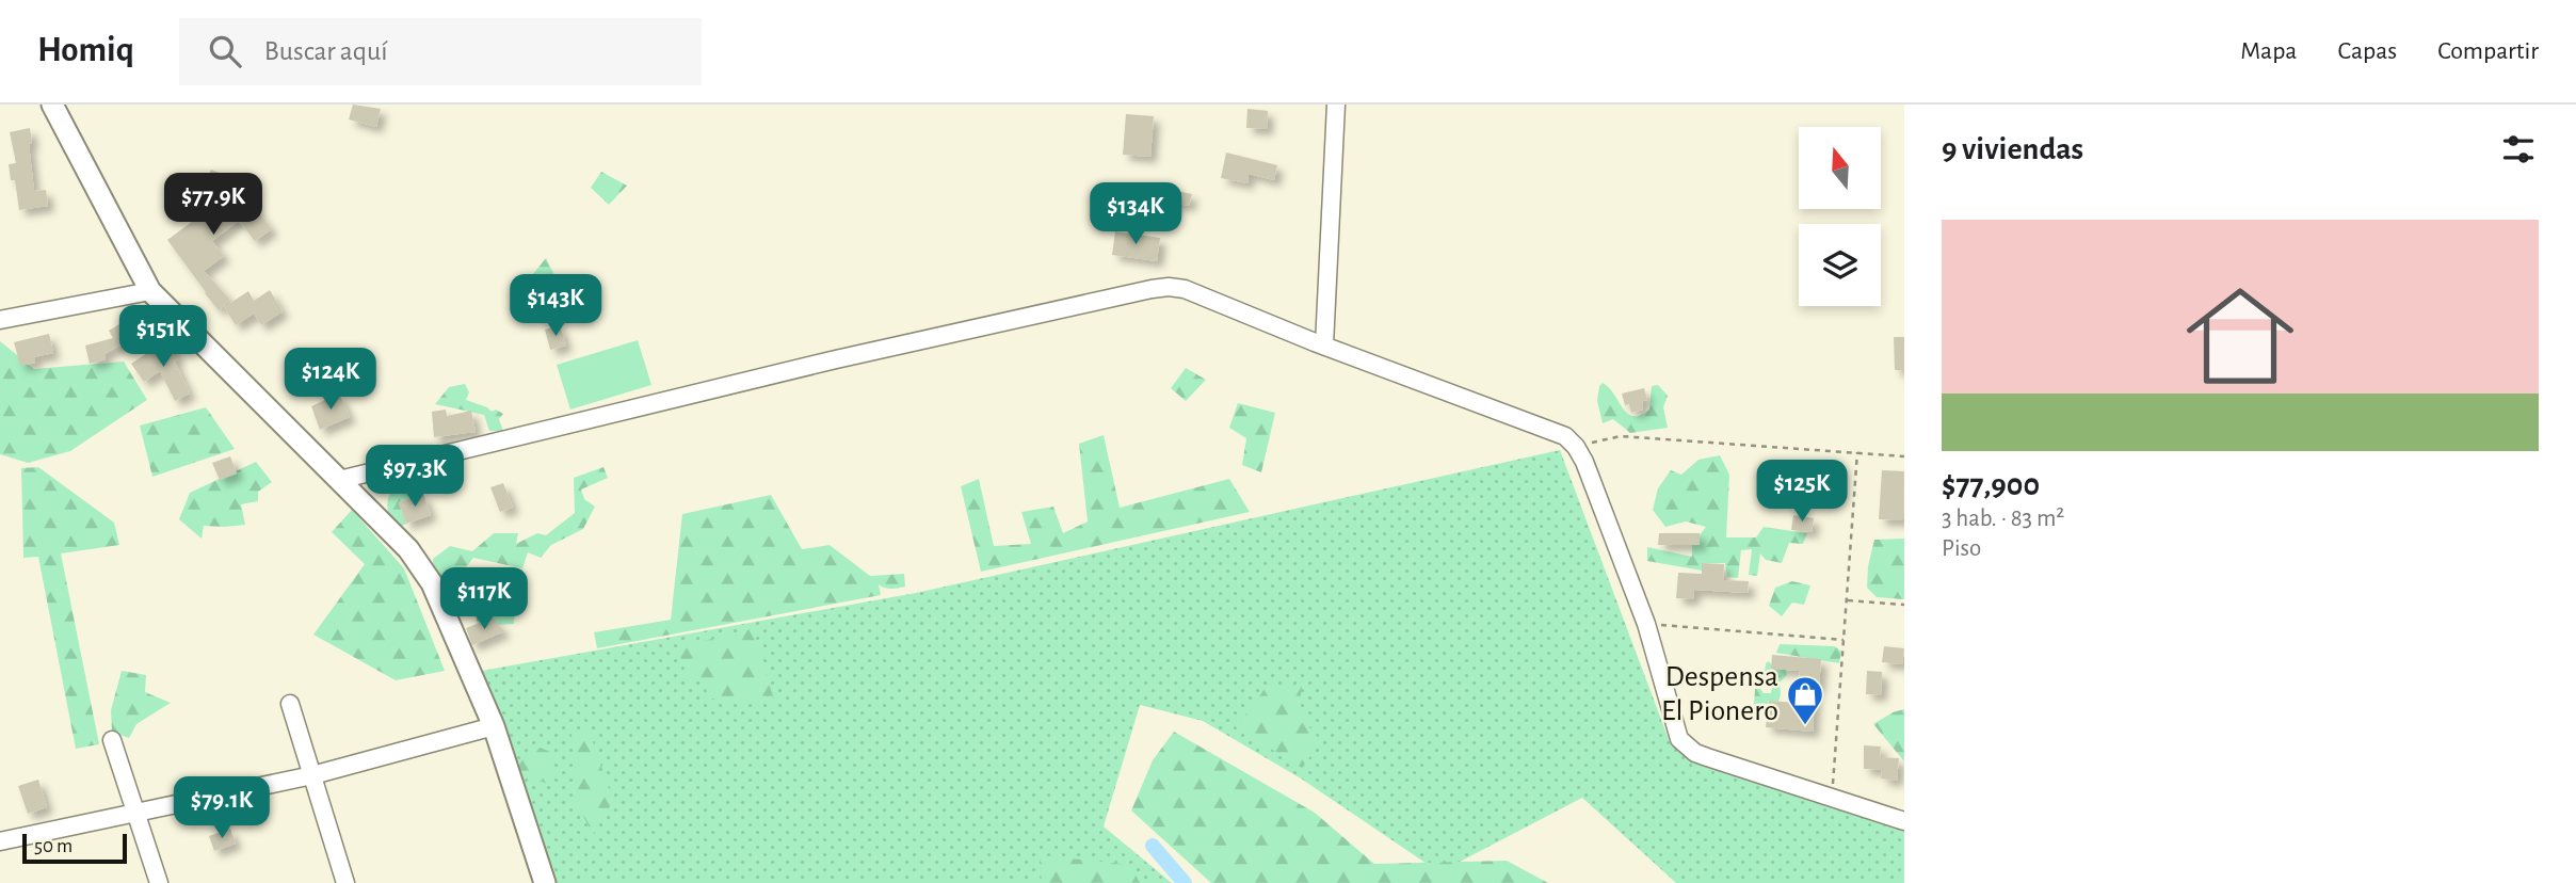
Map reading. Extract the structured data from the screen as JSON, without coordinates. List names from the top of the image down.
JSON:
{
  "places": {
    "shop": ["Despensa El Pionero"]
  },
  "scale_bar": "50 m",
  "north": "top",
  "page": {
    "header": "Homiq",
    "search": "Buscar aquí",
    "nav": ["Mapa", "Capas", "Compartir"],
    "heading": "9 viviendas",
    "price": [
      "$77.9K",
      "$134K",
      "$143K",
      "$151K",
      "$124K",
      "$97.3K",
      "$125K",
      "$117K",
      "$79.1K"
    ],
    "list": [
      {
        "name": "$77,900",
        "note": "3 hab. · 83 m² · Piso"
      }
    ],
    "scale": "50 m"
  }
}
